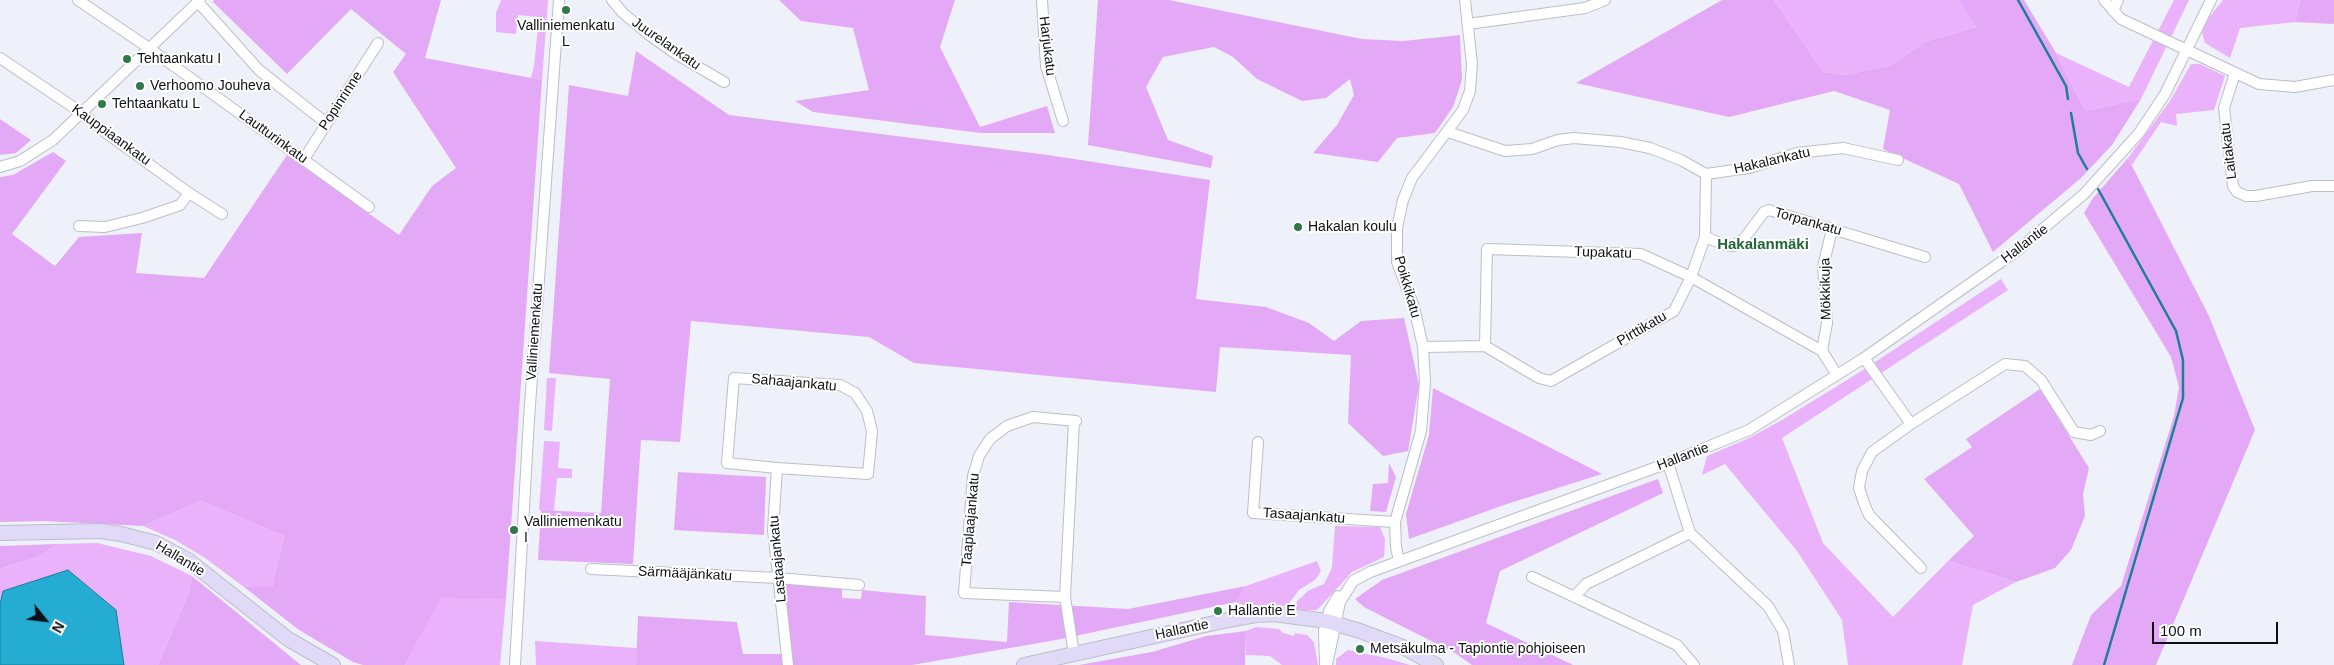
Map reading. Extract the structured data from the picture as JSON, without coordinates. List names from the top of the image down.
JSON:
{
  "streets": {
    "street": [
      "Juurelankatu",
      "Harjukatu",
      "Popinrinne",
      "Kauppiaankatu",
      "Lautturinkatu",
      "Laitakatu",
      "Hakalankatu",
      "Torpankatu",
      "Hallantie",
      "Tupakatu",
      "Poikkikatu",
      "Mökkikuja",
      "Pirttikatu",
      "Valliniemenkatu",
      "Sahaajankatu",
      "Tasaajankatu",
      "Taaplaajankatu",
      "Lastaajankatu",
      "Särmääjänkatu"
    ]
  },
  "crossings": [
    ["Popinrinne", "Lautturinkatu"],
    ["Hakalankatu", "Pirttikatu"],
    ["Torpankatu", "Mökkikuja"],
    ["Torpankatu", "Pirttikatu"],
    ["Hallantie", "Tupakatu"],
    ["Hallantie", "Poikkikatu"],
    ["Hallantie", "Taaplaajankatu"],
    ["Tupakatu", "Mökkikuja"],
    ["Tupakatu", "Pirttikatu"],
    ["Poikkikatu", "Tasaajankatu"],
    ["Sahaajankatu", "Lastaajankatu"],
    ["Lastaajankatu", "Särmääjänkatu"]
  ],
  "districts": ["Hakalanmäki"],
  "places": [
    "Valliniemenkatu L",
    "Tehtaankatu I",
    "Verhoomo Jouheva",
    "Tehtaankatu L",
    "Hakalan koulu",
    "Valliniemenkatu I",
    "Hallantie E",
    "Metsäkulma - Tapiontie pohjoiseen"
  ],
  "scale_bar": "100 m",
  "north": "bottom right"
}
